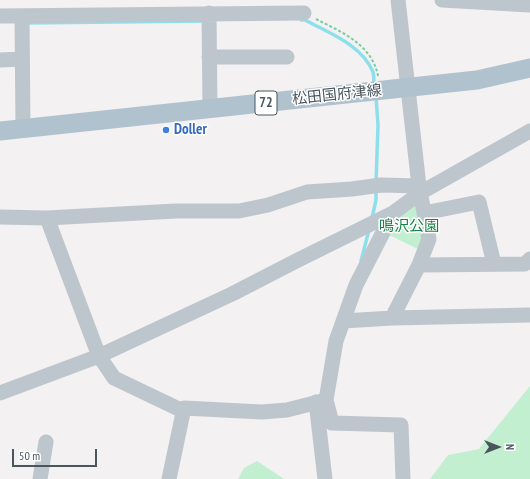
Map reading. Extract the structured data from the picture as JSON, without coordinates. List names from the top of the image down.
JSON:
{
  "streets": {
    "main road": ["松田国府津線", "72"]
  },
  "parks": ["鳴沢公園"],
  "places": ["Doller"],
  "scale_bar": "50 m",
  "north": "right"
}
